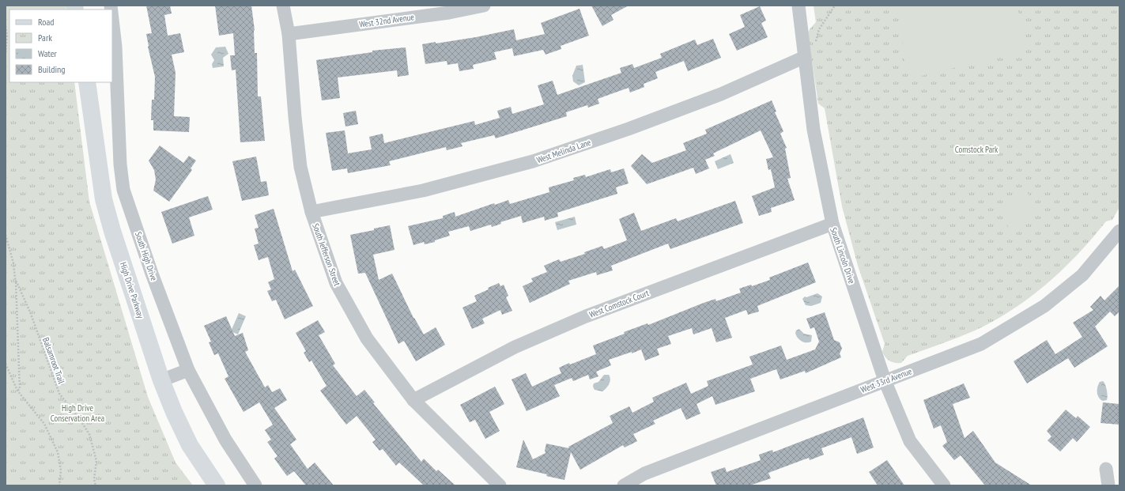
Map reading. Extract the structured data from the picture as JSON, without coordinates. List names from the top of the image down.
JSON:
{
  "streets": {
    "main road": ["High Drive Parkway"],
    "street": [
      "West 32nd Avenue",
      "West Melinda Lane",
      "South Jefferson Street",
      "South Lincoln Drive",
      "South High Drive",
      "West Comstock Court",
      "West 33rd Avenue"
    ],
    "path": ["Balsamroot Trail"]
  },
  "crossings": [
    ["West 32nd Avenue", "South Jefferson Street"],
    ["West Melinda Lane", "South Jefferson Street"],
    ["West Melinda Lane", "South Lincoln Drive"],
    ["South Jefferson Street", "West Comstock Court"],
    ["South Lincoln Drive", "West Comstock Court"],
    ["South Lincoln Drive", "West 33rd Avenue"]
  ],
  "parks": ["Comstock Park", "High Drive Conservation Area"],
  "legend": [
    "Road",
    "Park",
    "Water",
    "Building"
  ]
}
